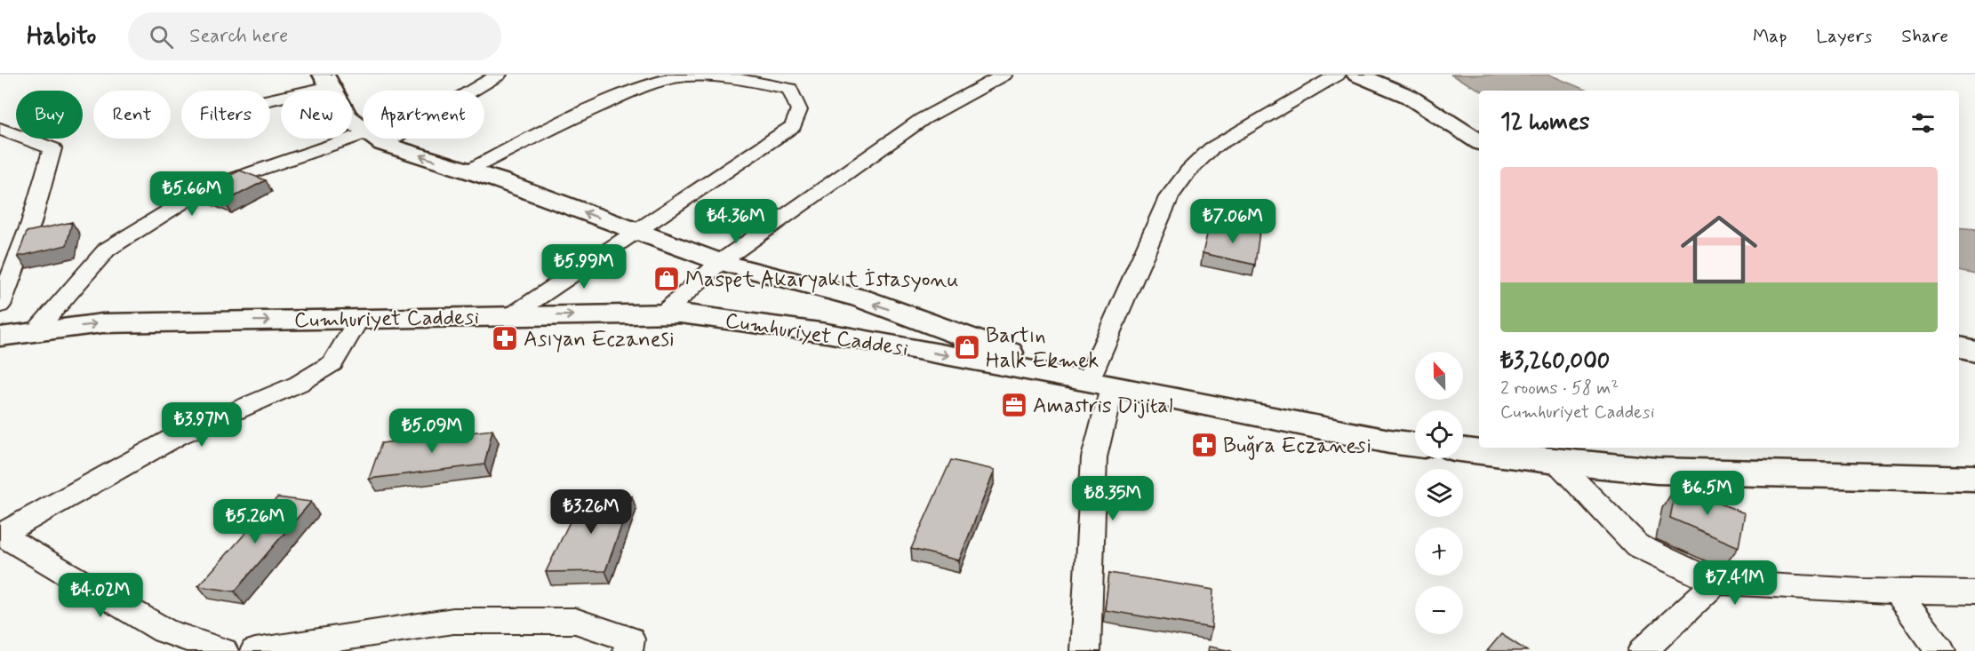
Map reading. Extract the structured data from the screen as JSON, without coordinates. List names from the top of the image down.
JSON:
{
  "streets": {
    "main road": ["Cumhuriyet Caddesi"]
  },
  "places": {
    "shop": ["Maspet Akaryakıt İstasyonu", "Bartın Halk Ekmek"],
    "pharmacy": ["Asıyan Eczanesi", "Buğra Eczanesi"],
    "office": ["Amastris Dijital"]
  },
  "north": "top",
  "page": {
    "header": "Habito",
    "search": "Search here",
    "nav": ["Map", "Layers", "Share"],
    "chip": [
      "Buy",
      "Rent",
      "Filters",
      "New",
      "Apartment"
    ],
    "heading": "12 homes",
    "list": [
      {
        "name": "₺3,260,000",
        "note": "2 rooms · 58 m² · Cumhuriyet Caddesi"
      }
    ],
    "price": [
      "₺5.66M",
      "₺4.36M",
      "₺7.06M",
      "₺5.99M",
      "₺3.97M",
      "₺5.09M",
      "₺6.5M",
      "₺8.35M",
      "₺3.26M",
      "₺5.26M",
      "₺7.41M",
      "₺4.02M"
    ],
    "map_buttons": ["+", "−"]
  }
}
